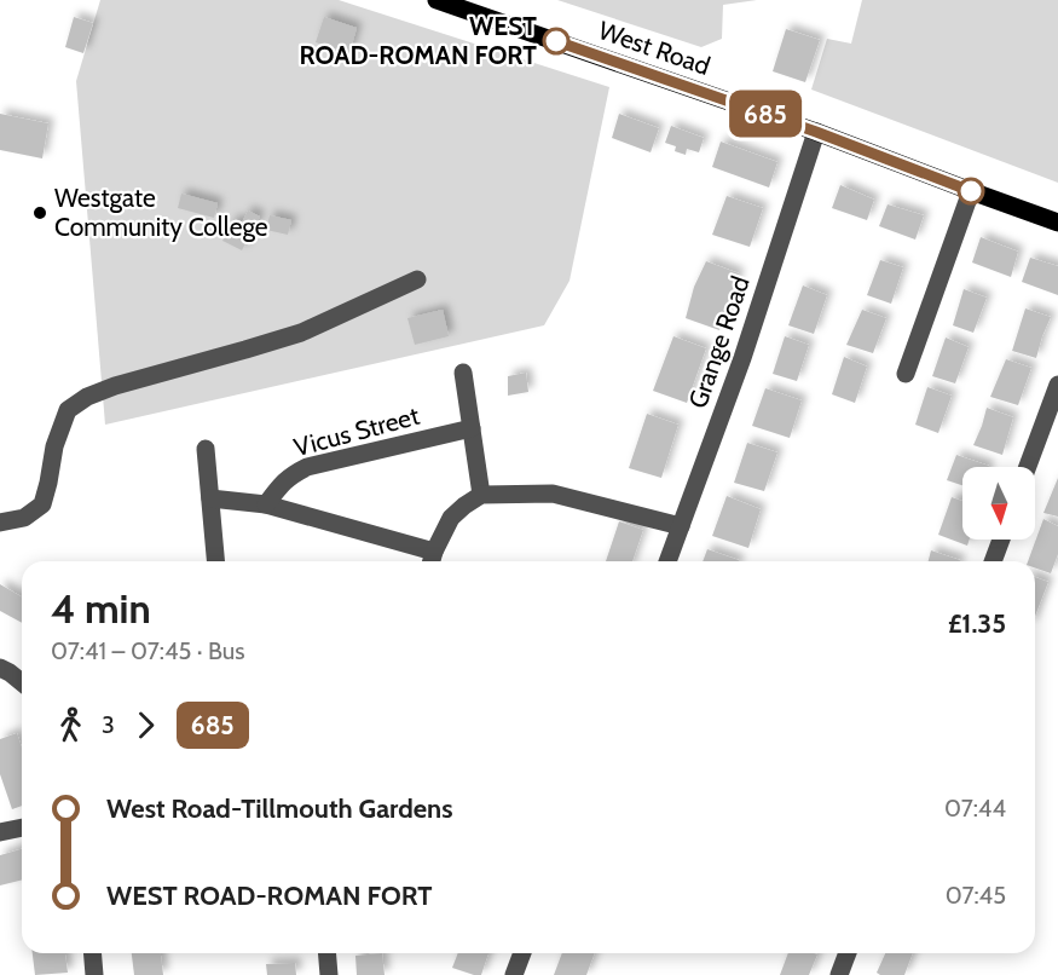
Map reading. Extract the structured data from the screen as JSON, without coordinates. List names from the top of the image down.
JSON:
{
  "streets": {
    "main road": ["West Road"],
    "street": ["Grange Road", "Vicus Street"]
  },
  "crossings": [
    ["West Road", "Grange Road"]
  ],
  "places": ["WEST ROAD-ROMAN FORT", "Westgate Community College"],
  "lines": ["bus line 685"],
  "north": "bottom",
  "page": {
    "on_map": "685",
    "heading": ["4 min", "07:41 – 07:45 · Bus", "£1.35"],
    "legs": ["3", "685"],
    "list": [
      {
        "name": "West Road-Tillmouth Gardens",
        "value": "07:44"
      },
      {
        "name": "WEST ROAD-ROMAN FORT",
        "value": "07:45"
      }
    ]
  }
}
